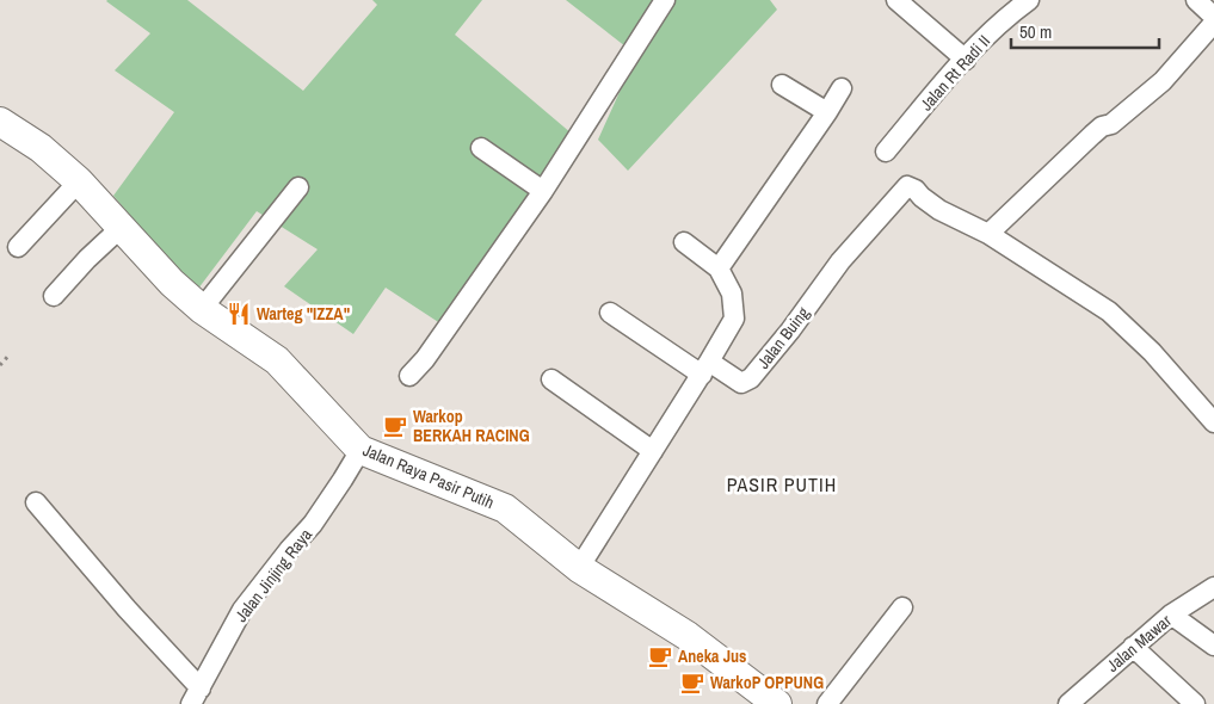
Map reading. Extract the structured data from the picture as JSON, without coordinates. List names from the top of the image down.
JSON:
{
  "streets": {
    "street": [
      "Jalan Rt Radi II",
      "Jalan Buing",
      "Jalan Raya Pasir Putih",
      "Jalan Jinjing Raya",
      "Jalan Mawar"
    ]
  },
  "crossings": [
    ["Jalan Raya Pasir Putih", "Jalan Jinjing Raya"]
  ],
  "districts": ["PASIR PUTIH"],
  "places": {
    "restaurant": ["Warteg \"IZZA\""],
    "cafe": ["Warkop BERKAH RACING", "Aneka Jus", "WarkoP OPPUNG"]
  },
  "scale_bar": "50 m"
}
